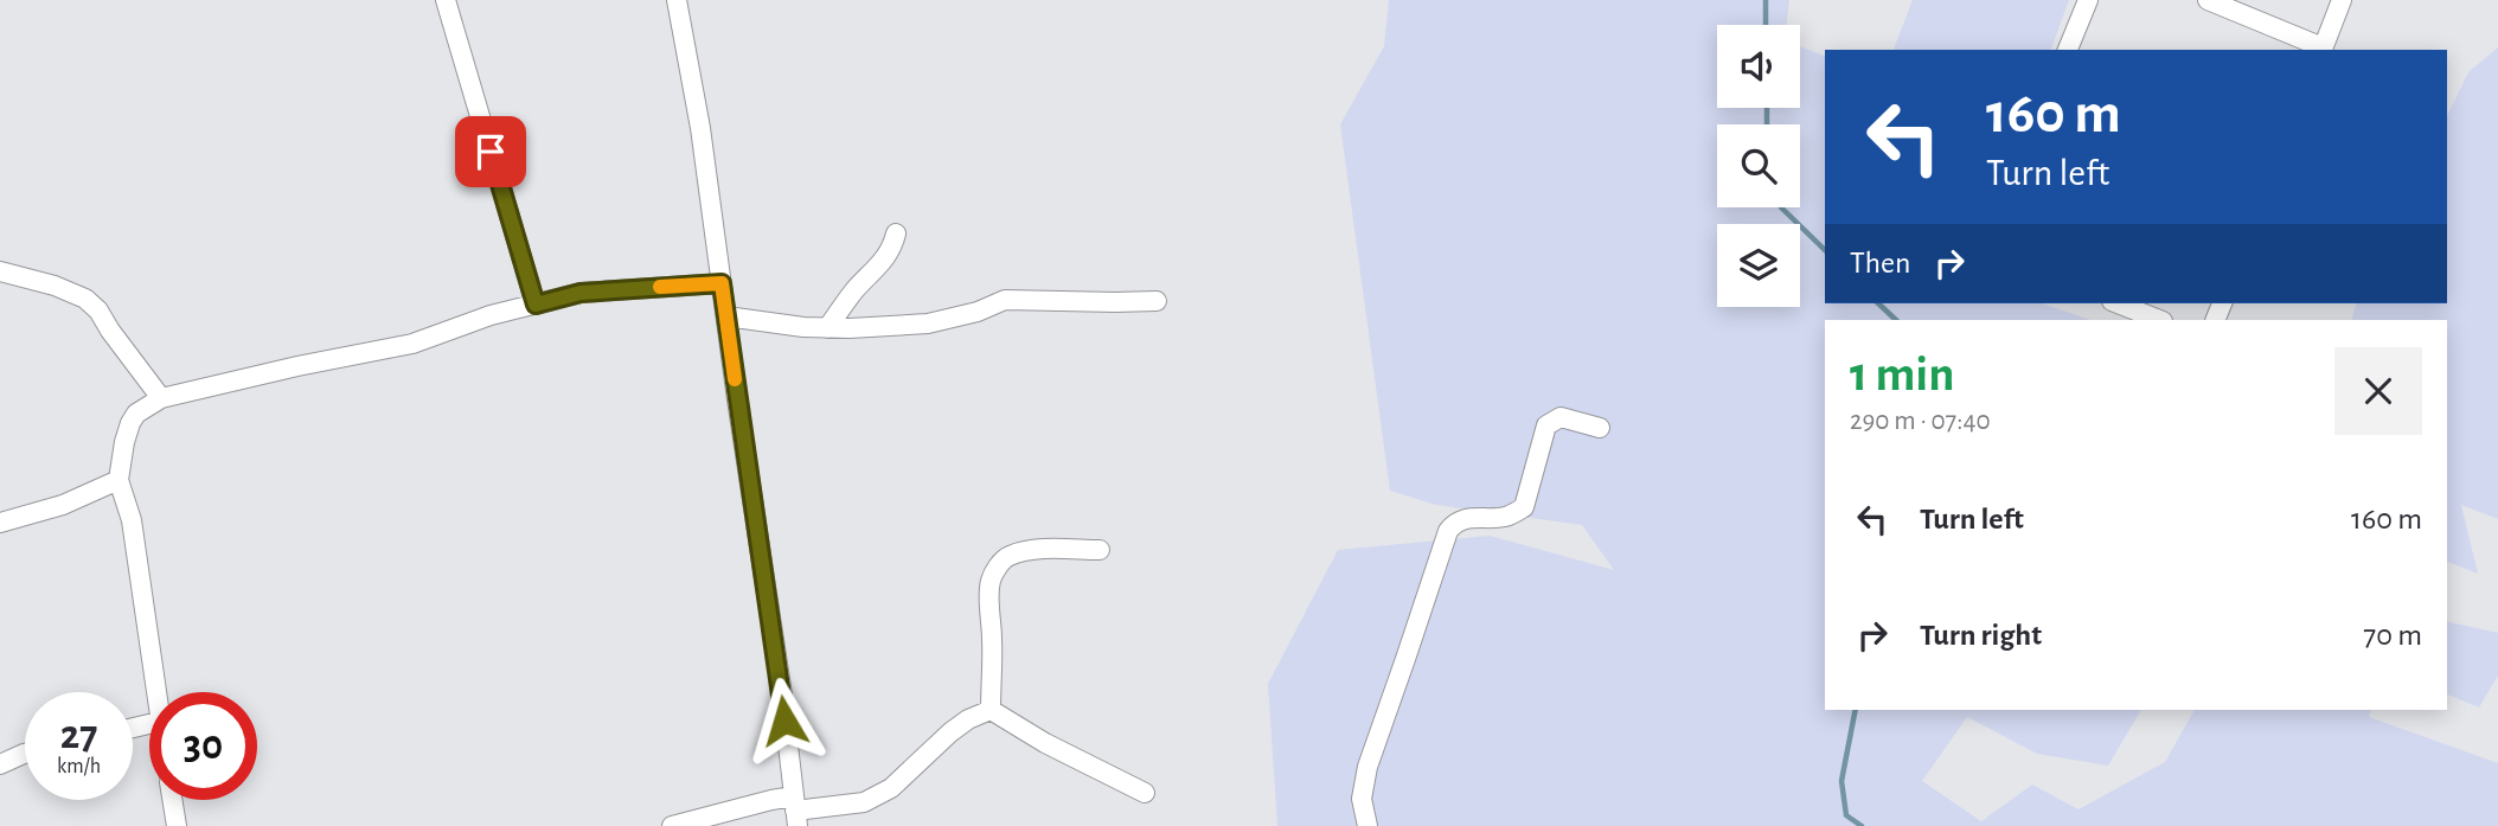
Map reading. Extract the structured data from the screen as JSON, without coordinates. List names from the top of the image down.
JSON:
{
  "page": {
    "turn": ["160 m", "Turn left"],
    "then": "Then",
    "heading": ["1 min", "290 m · 07:40"],
    "list": [
      {
        "name": "Turn left",
        "value": "160 m"
      },
      {
        "name": "Turn right",
        "value": "70 m"
      }
    ],
    "speed": "27 km/h",
    "limit": "30"
  }
}
